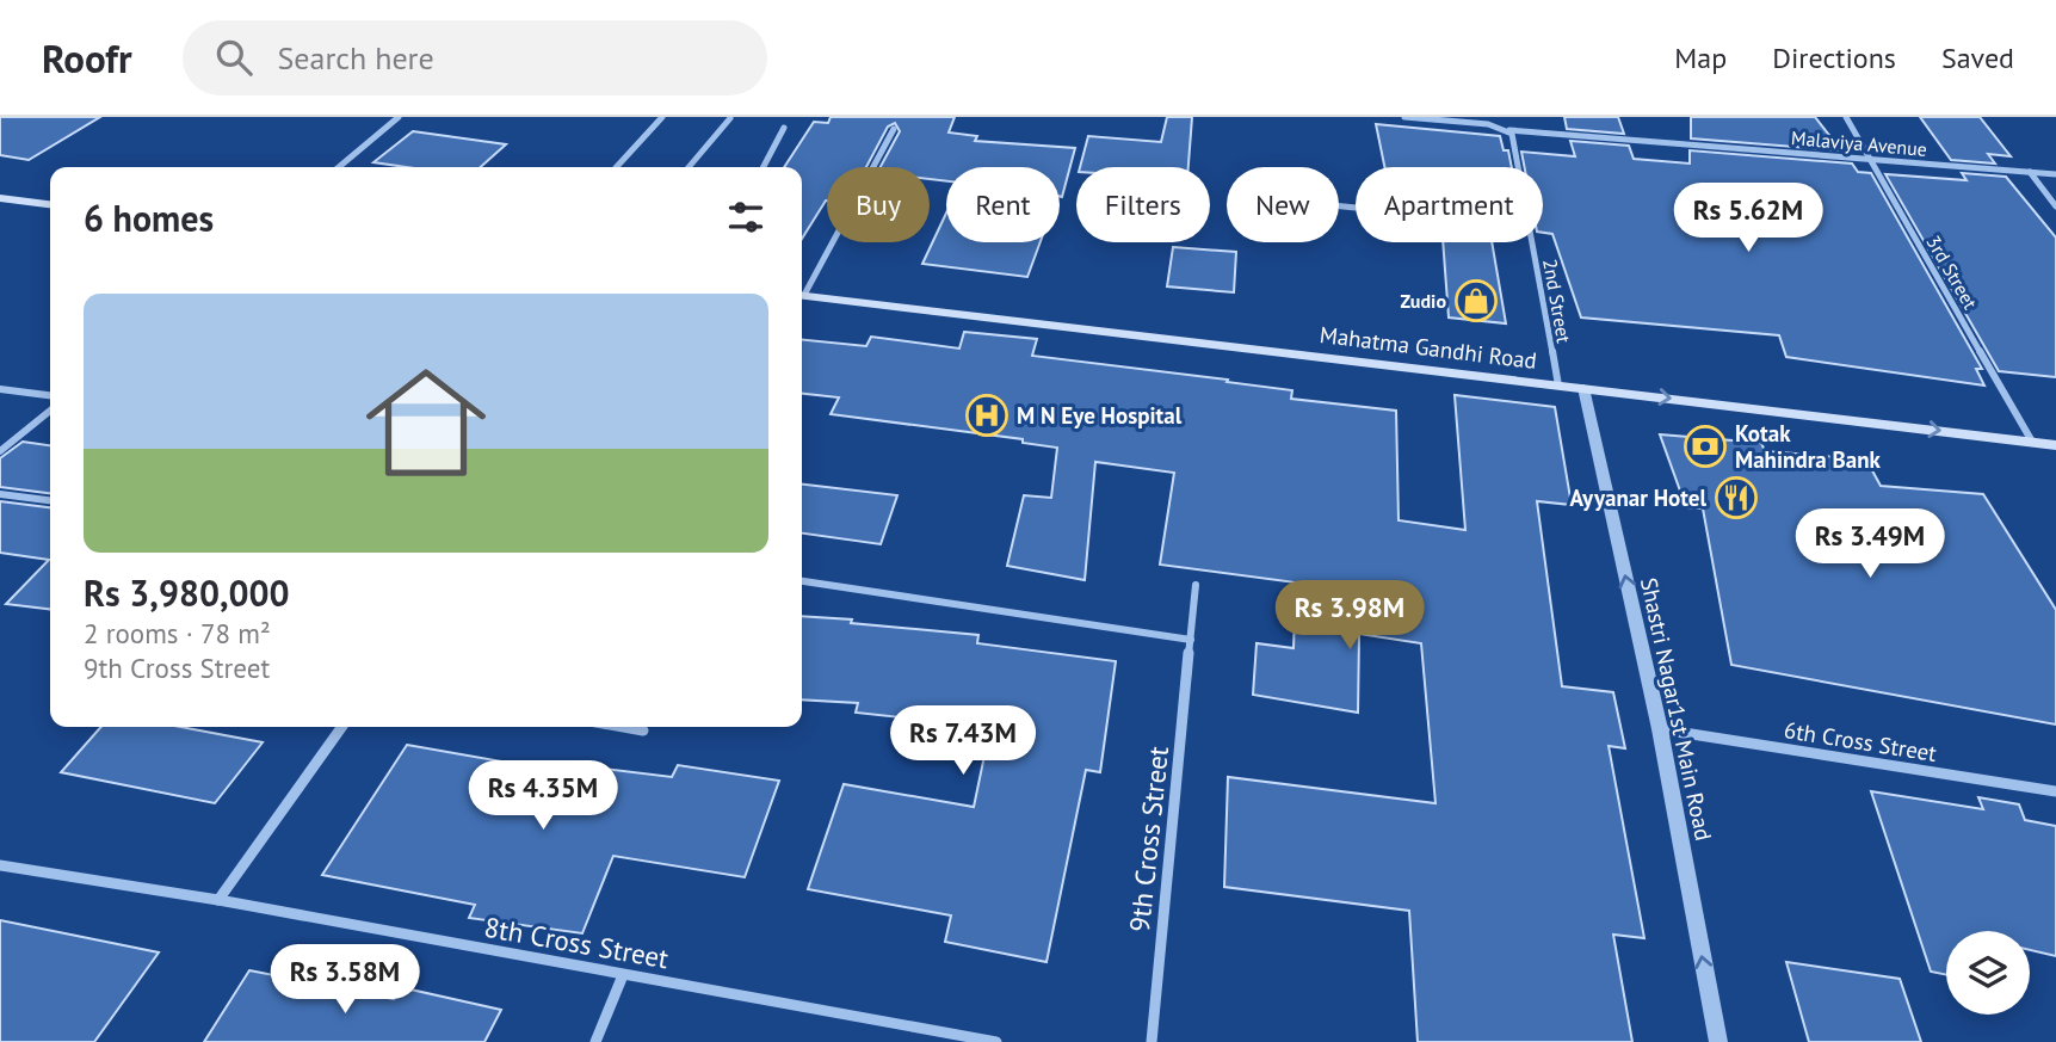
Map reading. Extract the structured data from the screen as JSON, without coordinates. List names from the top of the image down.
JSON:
{
  "streets": {
    "main road": ["Mahatma Gandhi Road"],
    "street": [
      "Malaviya Avenue",
      "3rd Street",
      "2nd Street",
      "Shastri Nagar1st Main Road",
      "6th Cross Street",
      "9th Cross Street",
      "8th Cross Street"
    ]
  },
  "crossings": [
    ["Malaviya Avenue", "3rd Street"],
    ["Malaviya Avenue", "2nd Street"],
    ["3rd Street", "Mahatma Gandhi Road"],
    ["2nd Street", "Mahatma Gandhi Road"],
    ["Mahatma Gandhi Road", "Shastri Nagar1st Main Road"],
    ["Shastri Nagar1st Main Road", "6th Cross Street"]
  ],
  "one_way": ["Mahatma Gandhi Road", "Shastri Nagar1st Main Road"],
  "places": {
    "shop": ["Zudio"],
    "hospital": ["M N Eye Hospital"],
    "bank": ["Kotak Mahindra Bank"],
    "restaurant": ["Ayyanar Hotel"]
  },
  "page": {
    "header": "Roofr",
    "search": "Search here",
    "nav": ["Map", "Directions", "Saved"],
    "chip": [
      "Buy",
      "Rent",
      "Filters",
      "New",
      "Apartment"
    ],
    "heading": "6 homes",
    "price": [
      "Rs 5.62M",
      "Rs 3.49M",
      "Rs 3.98M",
      "Rs 7.43M",
      "Rs 4.35M",
      "Rs 3.58M"
    ],
    "list": [
      {
        "name": "Rs 3,980,000",
        "note": "2 rooms · 78 m² · 9th Cross Street"
      }
    ]
  }
}
